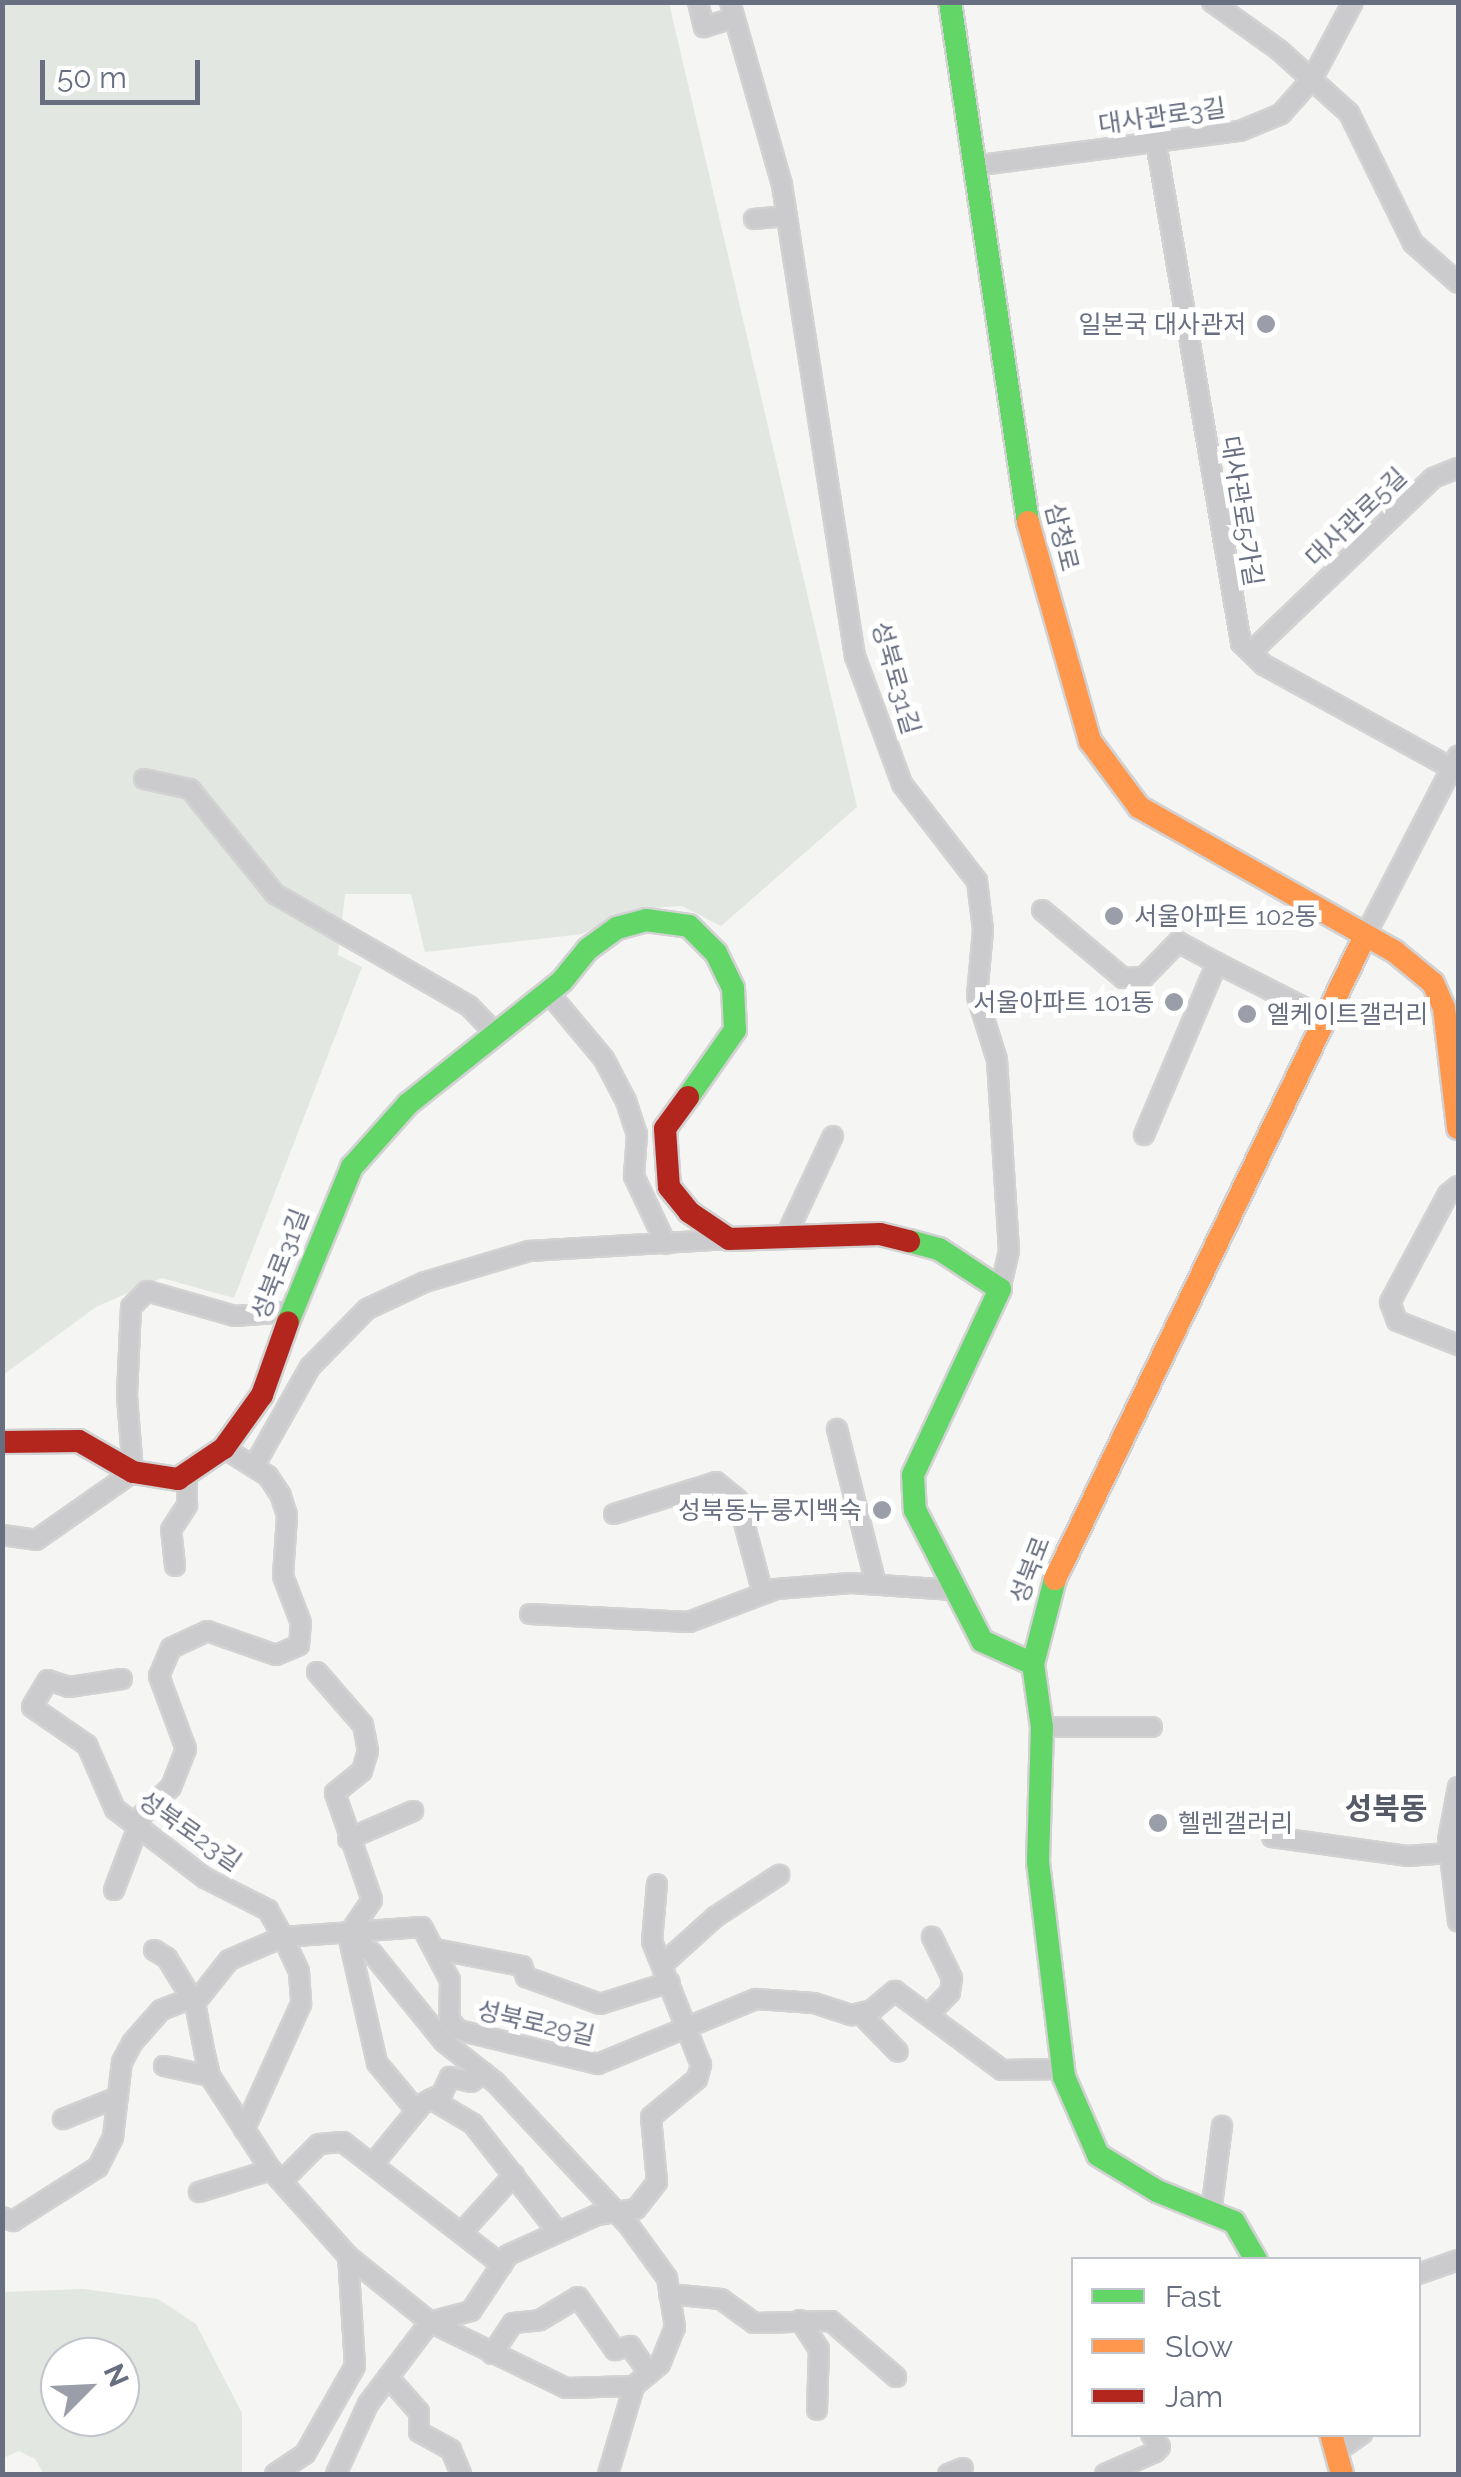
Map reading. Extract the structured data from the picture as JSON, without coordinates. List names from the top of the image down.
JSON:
{
  "streets": {
    "street": [
      "대사관로3길",
      "대사관로5가길",
      "대사관로5길",
      "삼청로",
      "성북로31길",
      "성북로",
      "성북로23길",
      "성북로29길"
    ]
  },
  "crossings": [
    ["대사관로3길", "대사관로5가길"],
    ["대사관로3길", "삼청로"],
    ["대사관로5가길", "대사관로5길"],
    ["삼청로", "성북로"],
    ["성북로31길", "성북로"]
  ],
  "districts": ["성북동"],
  "places": [
    "일본국 대사관저",
    "서울아파트 102동",
    "서울아파트 101동",
    "엘케이트갤러리",
    "성북동누룽지백숙",
    "헬렌갤러리"
  ],
  "legend": ["Fast", "Slow", "Jam"],
  "scale_bar": "50 m",
  "north": "top right"
}
